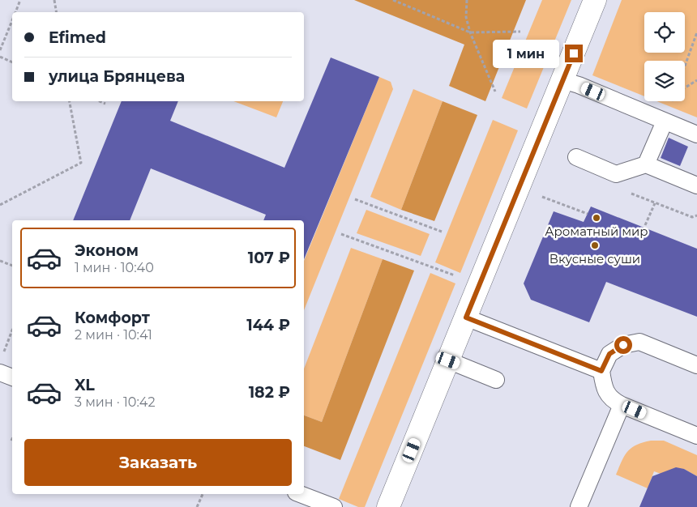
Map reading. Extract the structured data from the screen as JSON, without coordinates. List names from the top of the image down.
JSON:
{
  "places": ["Ароматный мир", "Вкусные суши"],
  "page": {
    "banner": ["Efimed", "улица Брянцева"],
    "bubble": "1 мин",
    "list": [
      {
        "name": "Эконом",
        "note": "1 мин · 10:40",
        "value": "107 ₽"
      },
      {
        "name": "Комфорт",
        "note": "2 мин · 10:41",
        "value": "144 ₽"
      },
      {
        "name": "XL",
        "note": "3 мин · 10:42",
        "value": "182 ₽"
      }
    ],
    "buttons": "Заказать"
  }
}
